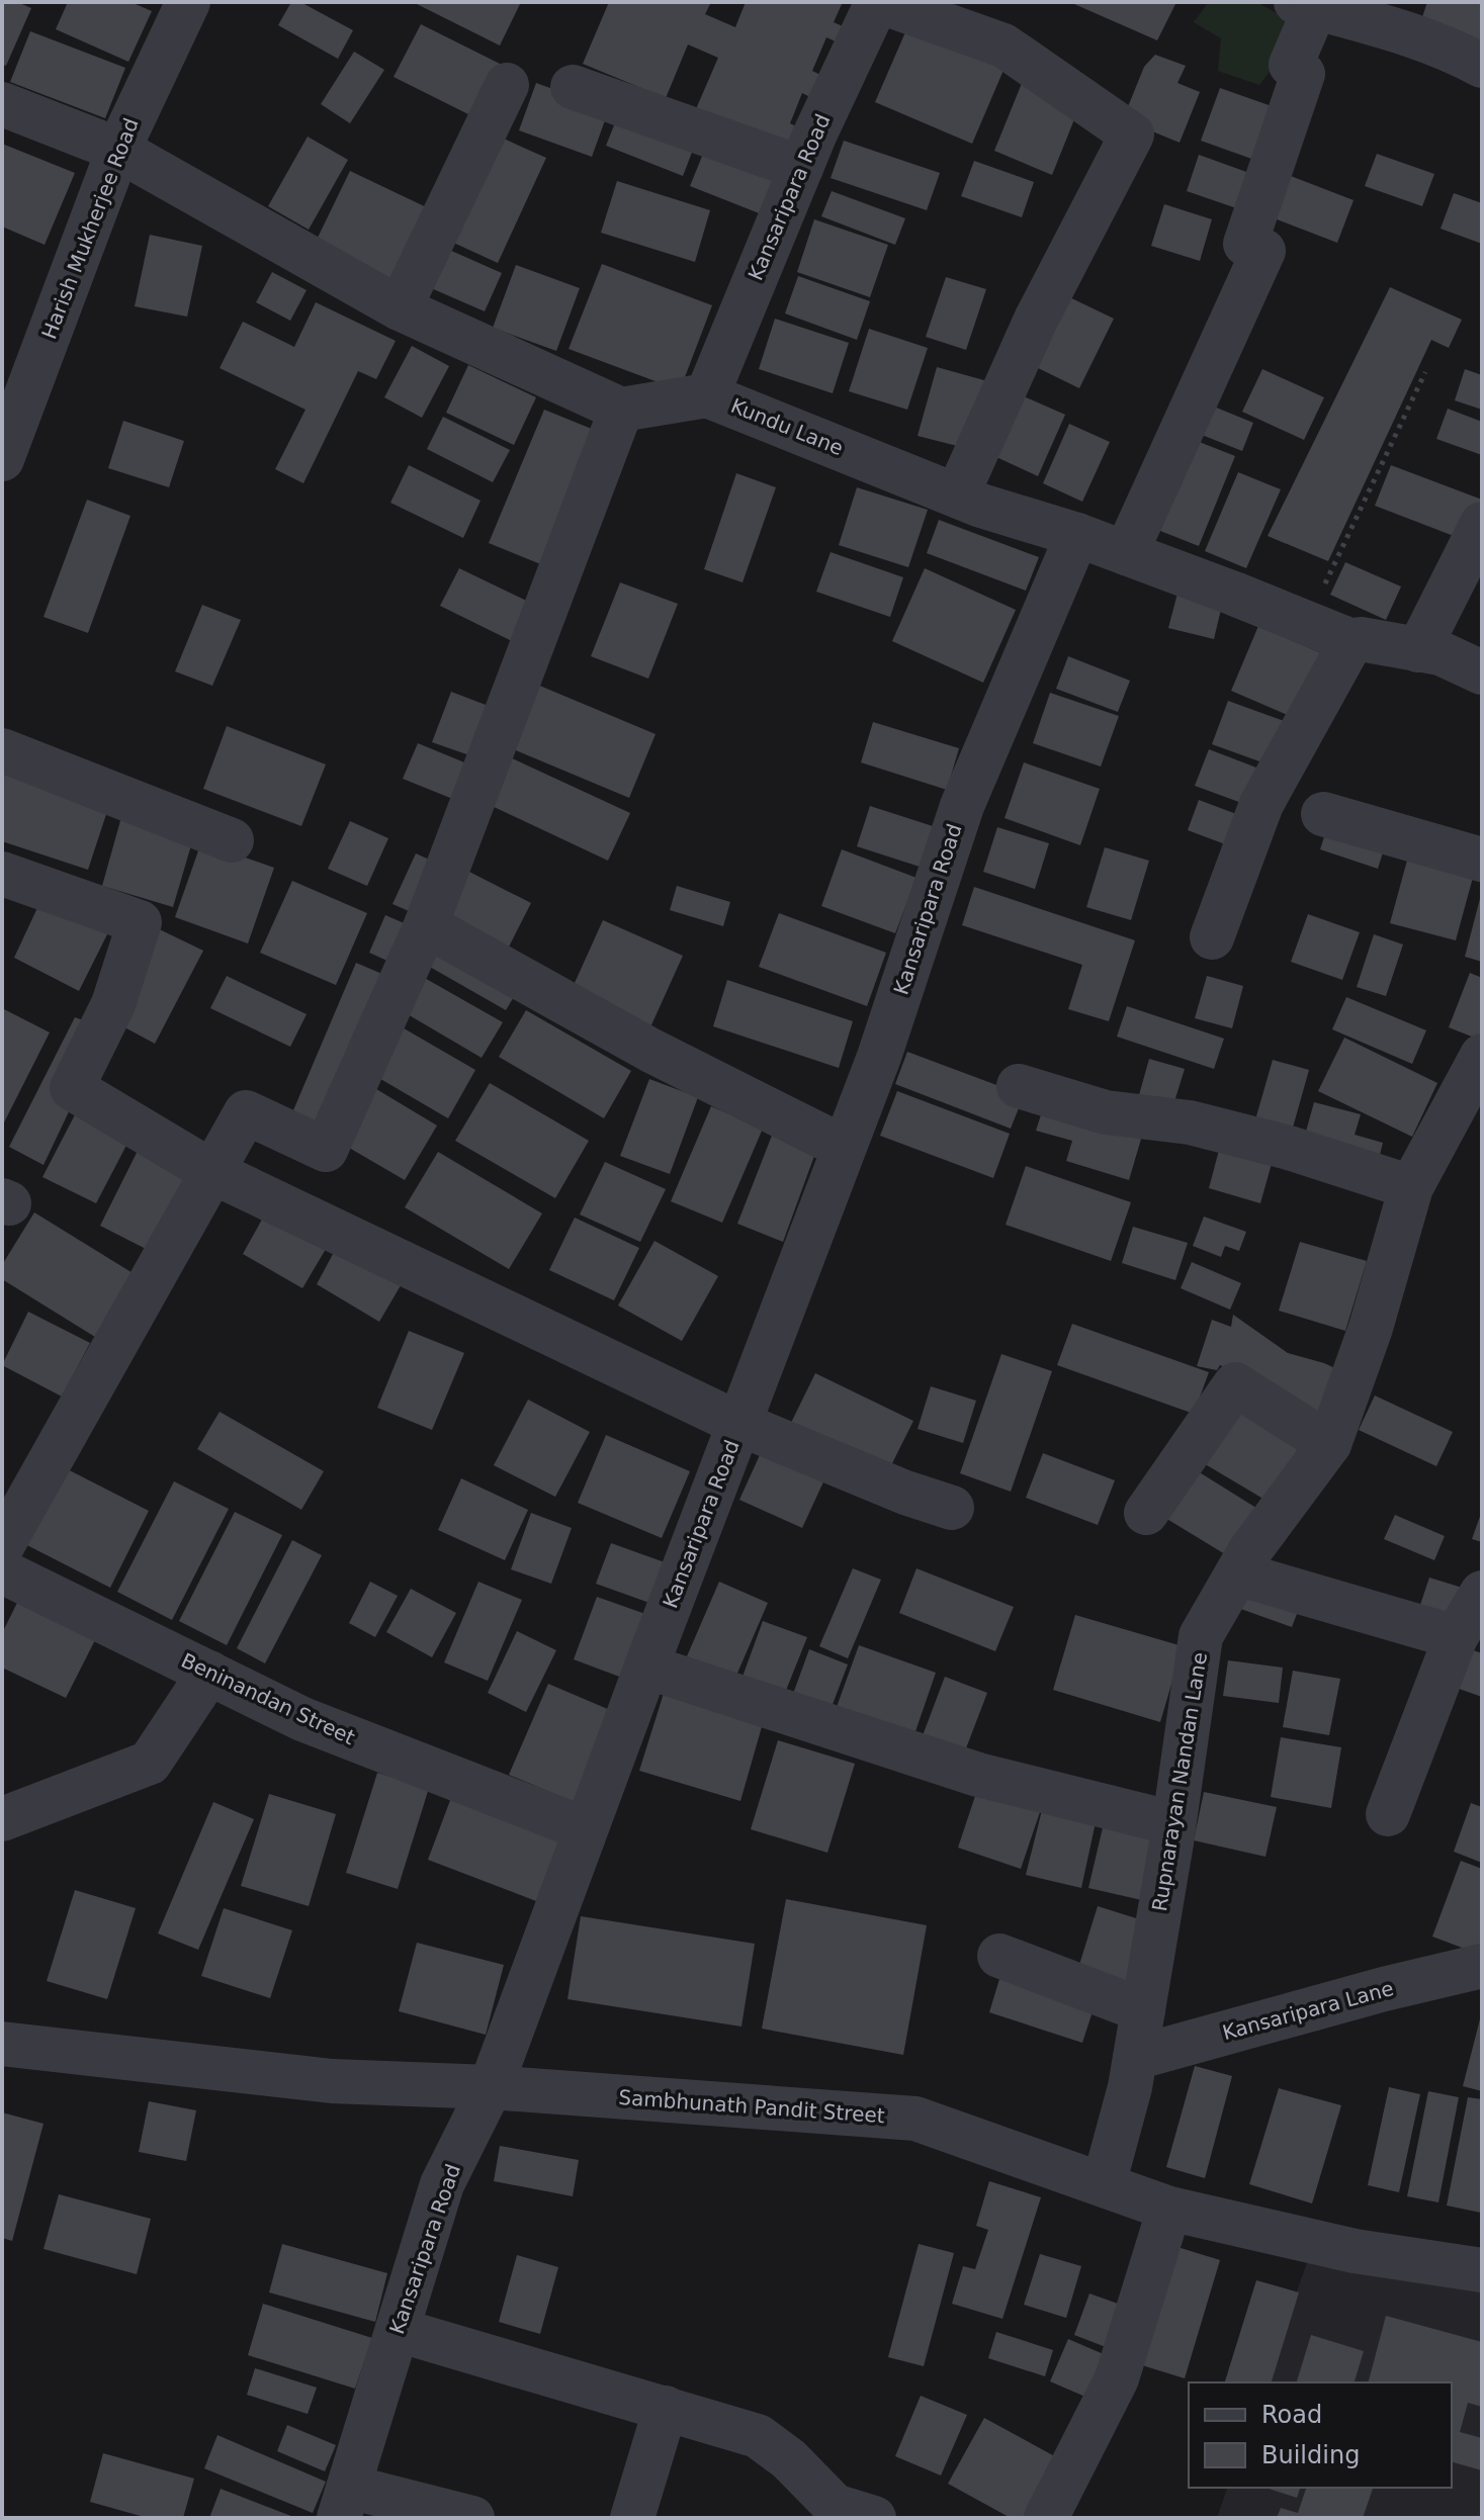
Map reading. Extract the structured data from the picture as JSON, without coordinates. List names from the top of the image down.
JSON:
{
  "streets": {
    "street": [
      "Kansaripara Road",
      "Harish Mukherjee Road",
      "Kundu Lane",
      "Beninandan Street",
      "Rupnarayan Nandan Lane",
      "Kansaripara Lane",
      "Sambhunath Pandit Street"
    ]
  },
  "crossings": [
    ["Kansaripara Road", "Kundu Lane"],
    ["Kansaripara Road", "Beninandan Street"],
    ["Kansaripara Road", "Sambhunath Pandit Street"],
    ["Rupnarayan Nandan Lane", "Kansaripara Lane"],
    ["Rupnarayan Nandan Lane", "Sambhunath Pandit Street"]
  ],
  "legend": ["Road", "Building"]
}
